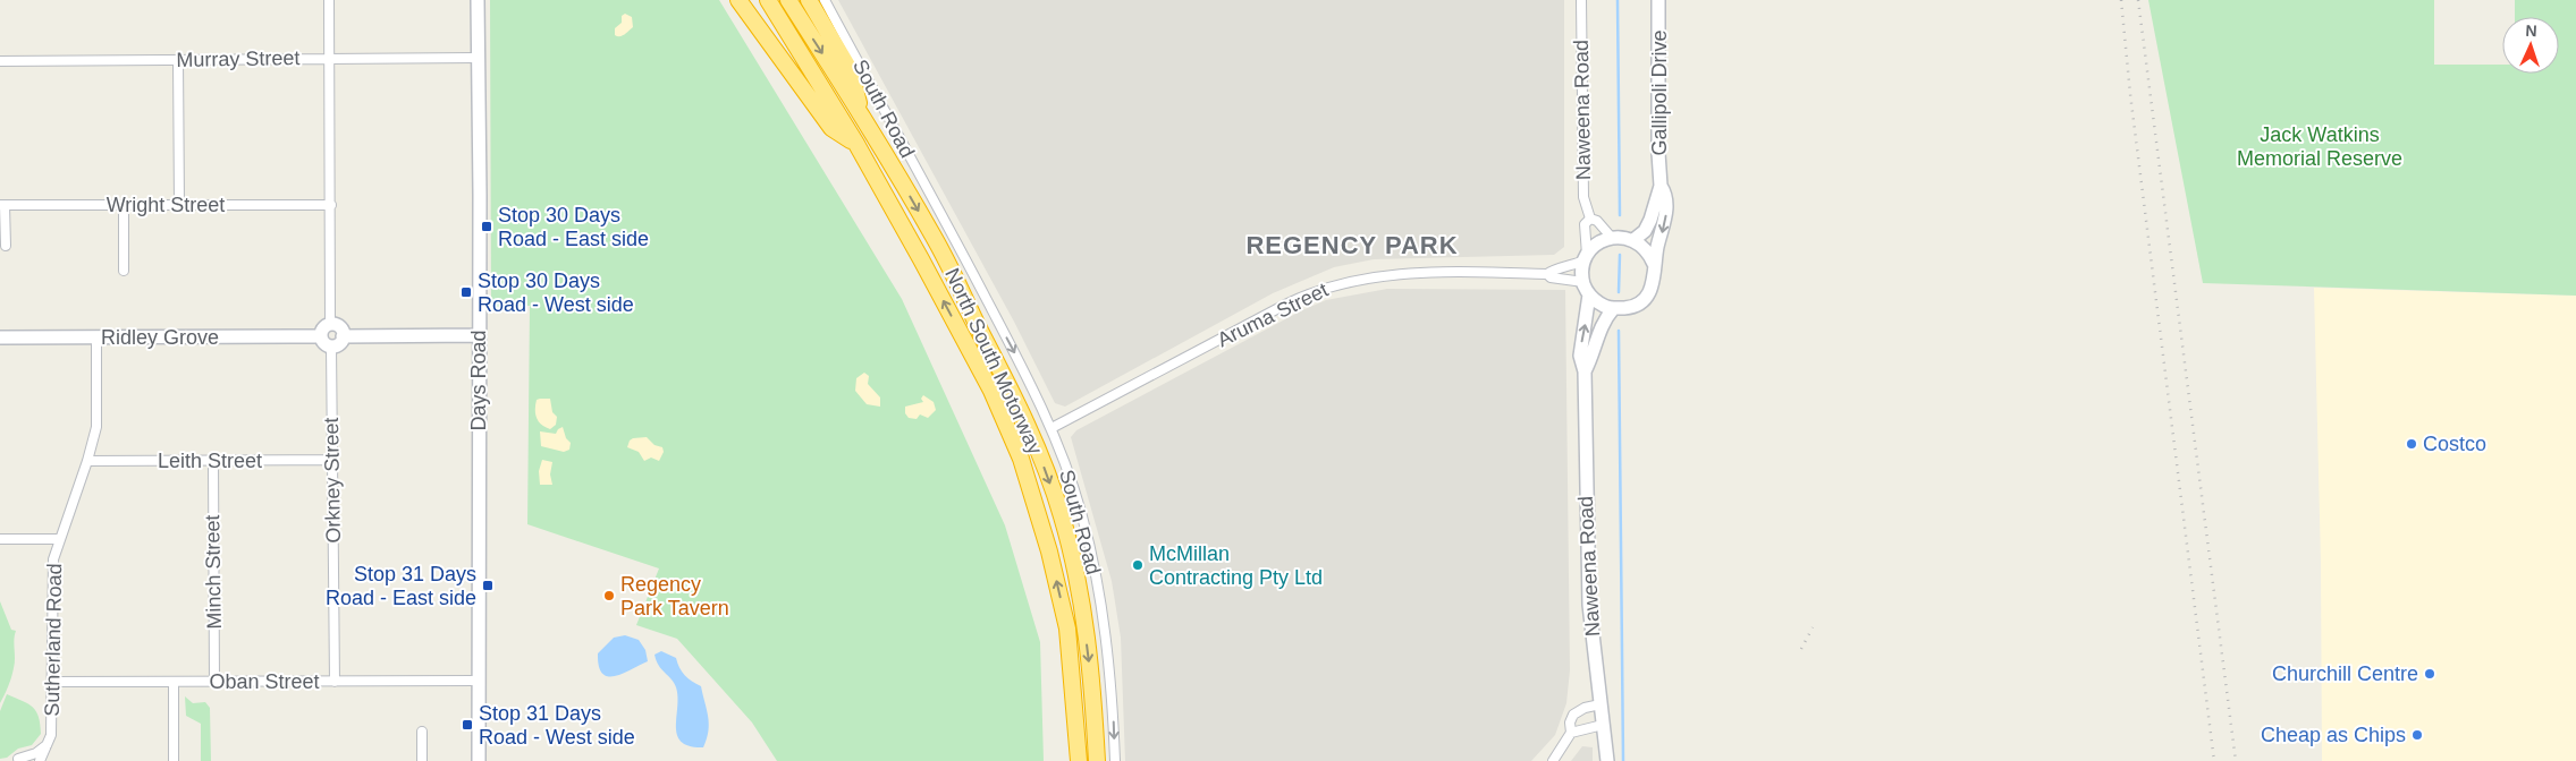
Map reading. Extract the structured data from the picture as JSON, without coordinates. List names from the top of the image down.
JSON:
{
  "streets": {
    "highway": ["North South Motorway"],
    "street": [
      "Murray Street",
      "Gallipoli Drive",
      "South Road",
      "Naweena Road",
      "Wright Street",
      "Aruma Street",
      "Ridley Grove",
      "Days Road",
      "Leith Street",
      "Orkney Street",
      "Minch Street",
      "Sutherland Road",
      "Oban Street"
    ]
  },
  "crossings": [
    ["Murray Street", "Days Road"],
    ["Gallipoli Drive", "Naweena Road"],
    ["Gallipoli Drive", "Aruma Street"],
    ["South Road", "Aruma Street"],
    ["Naweena Road", "Aruma Street"],
    ["Ridley Grove", "Orkney Street"],
    ["Ridley Grove", "Sutherland Road"],
    ["Days Road", "Oban Street"],
    ["Leith Street", "Orkney Street"],
    ["Leith Street", "Minch Street"],
    ["Leith Street", "Sutherland Road"],
    ["Orkney Street", "Oban Street"],
    ["Minch Street", "Oban Street"],
    ["Sutherland Road", "Oban Street"]
  ],
  "one_way": ["South Road"],
  "districts": ["REGENCY PARK"],
  "parks": ["Jack Watkins Memorial Reserve"],
  "places": {
    "transit": [
      "Stop 30 Days Road - East side",
      "Stop 30 Days Road - West side",
      "Stop 31 Days Road - East side",
      "Stop 31 Days Road - West side"
    ],
    "other": [
      "Costco",
      "McMillan Contracting Pty Ltd",
      "Regency Park Tavern",
      "Churchill Centre",
      "Cheap as Chips"
    ]
  },
  "north": "top"
}
